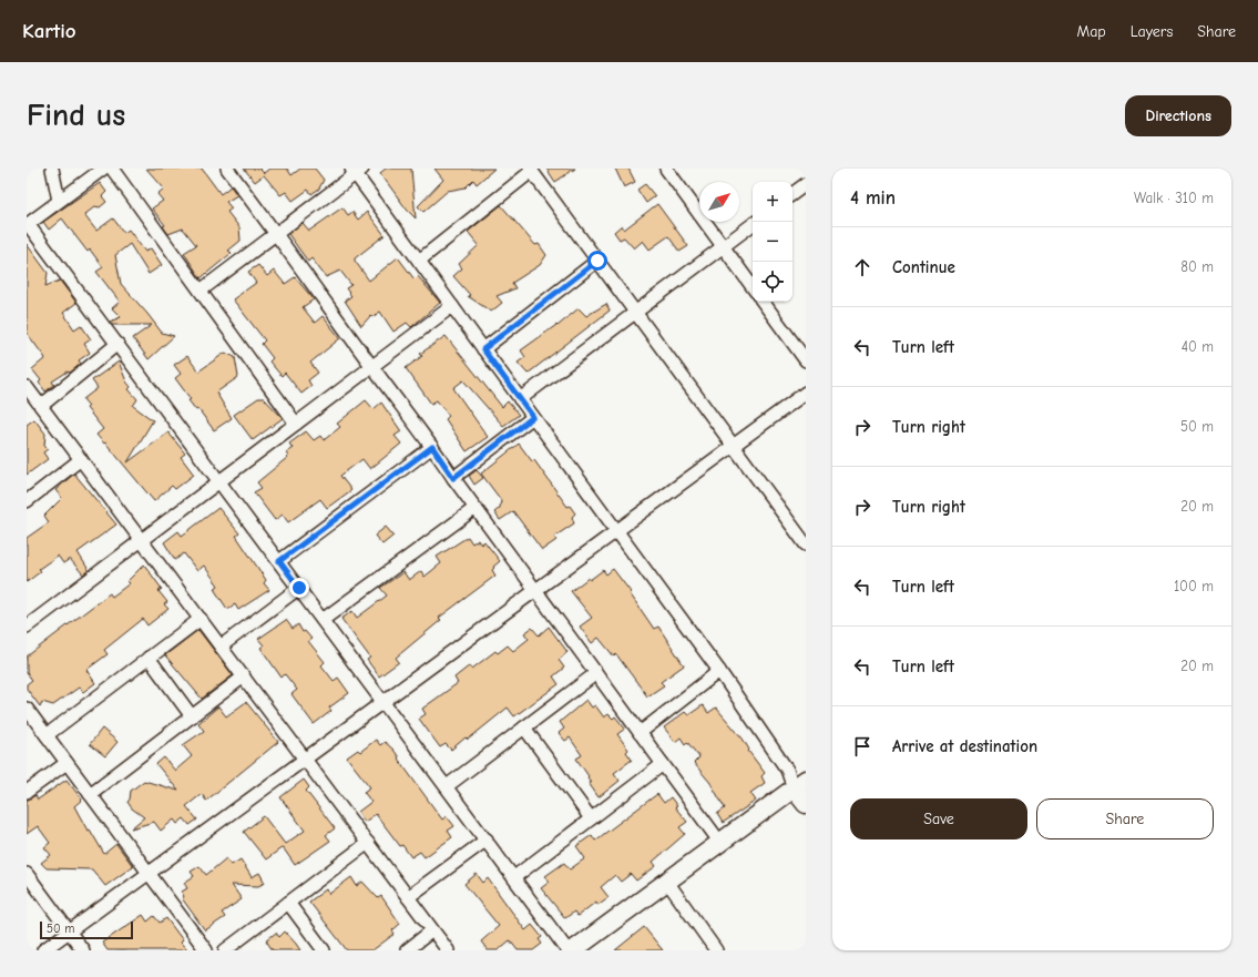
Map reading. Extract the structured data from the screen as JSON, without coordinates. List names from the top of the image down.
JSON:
{
  "scale_bar": "50 m",
  "north": "top right",
  "page": {
    "header": "Kartio",
    "nav": ["Map", "Layers", "Share"],
    "buttons": [
      "Directions",
      ["Save", "Share"]
    ],
    "title": "Find us",
    "heading": ["4 min", "Walk · 310 m"],
    "map_buttons": ["+", "−"],
    "list": [
      ["Continue", "80 m"],
      ["Turn left", "40 m"],
      ["Turn right", "50 m"],
      ["Turn right", "20 m"],
      ["Turn left", "100 m"],
      ["Turn left", "20 m"],
      "Arrive at destination"
    ],
    "scale": "50 m"
  }
}
